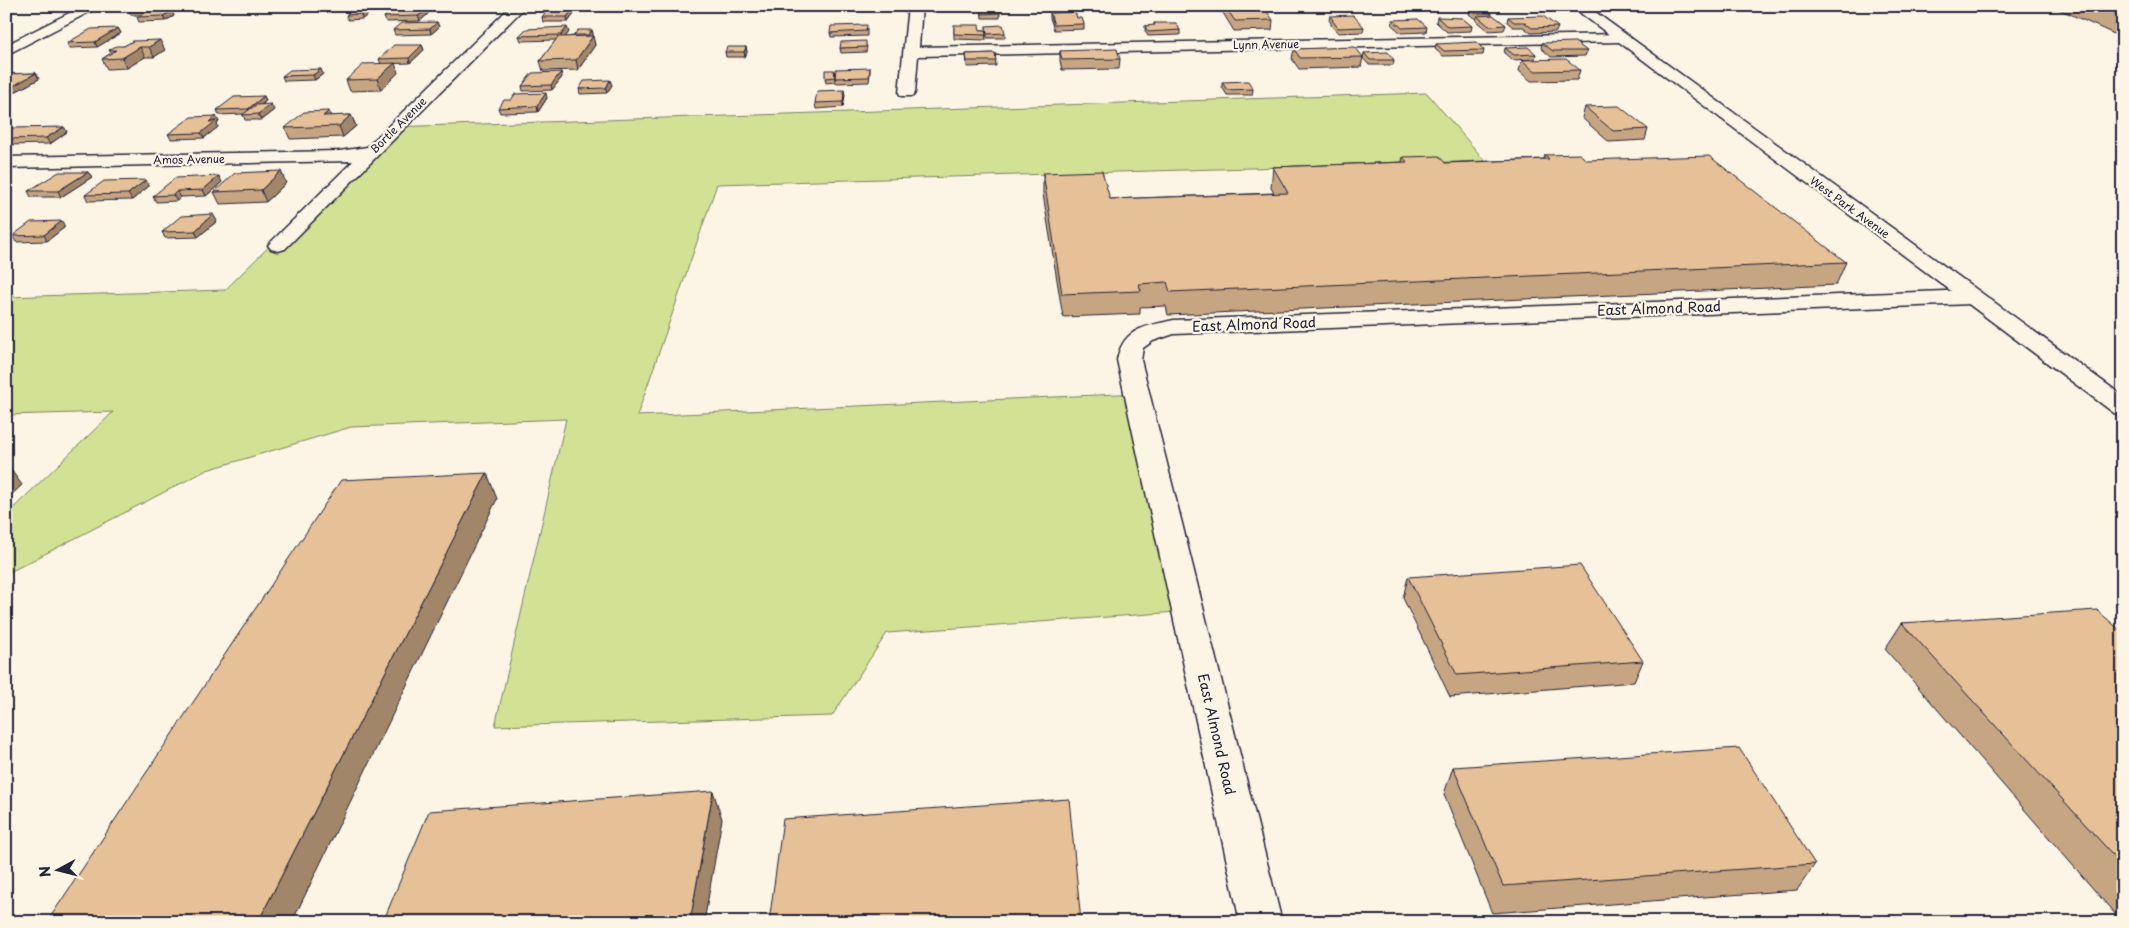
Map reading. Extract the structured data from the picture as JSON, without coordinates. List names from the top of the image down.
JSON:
{
  "streets": {
    "street": [
      "Lynn Avenue",
      "Bortle Avenue",
      "Amos Avenue",
      "West Park Avenue",
      "East Almond Road"
    ]
  },
  "crossings": [
    ["Lynn Avenue", "West Park Avenue"],
    ["Bortle Avenue", "Amos Avenue"],
    ["West Park Avenue", "East Almond Road"]
  ],
  "north": "left"
}
